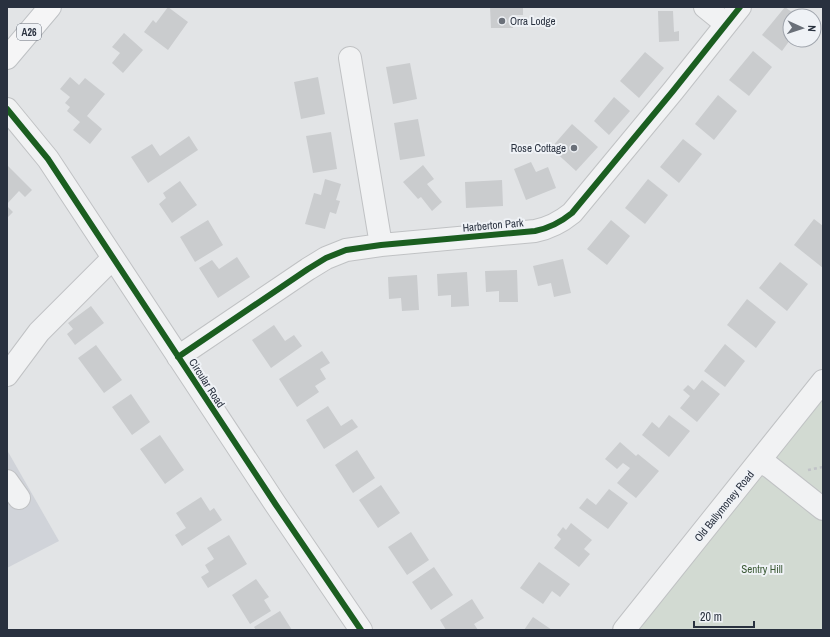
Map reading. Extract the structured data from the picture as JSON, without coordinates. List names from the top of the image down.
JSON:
{
  "streets": {
    "main road": ["A26"],
    "street": ["Harberton Park", "Circular Road", "Old Ballymoney Road"]
  },
  "crossings": [
    ["Harberton Park", "Circular Road"]
  ],
  "parks": ["Sentry Hill"],
  "places": ["Orra Lodge", "Rose Cottage"],
  "scale_bar": "20 m",
  "north": "right"
}
